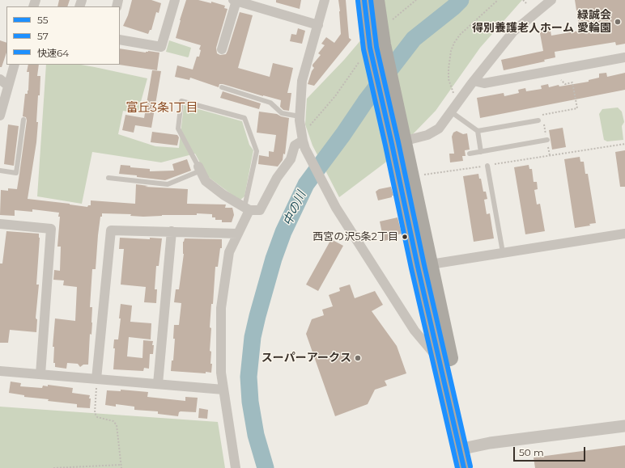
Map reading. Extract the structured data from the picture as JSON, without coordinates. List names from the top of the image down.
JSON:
{
  "districts": ["富丘3条1丁目"],
  "water": ["中の川"],
  "places": ["緑誠会 得別養護老人ホーム 愛輪園", "西宮の沢5条2丁目", "スーパーアークス"],
  "lines": ["transit line 55", "transit line 快速64", "transit line 57"],
  "legend": ["55", "57", "快速64"],
  "scale_bar": "50 m"
}
